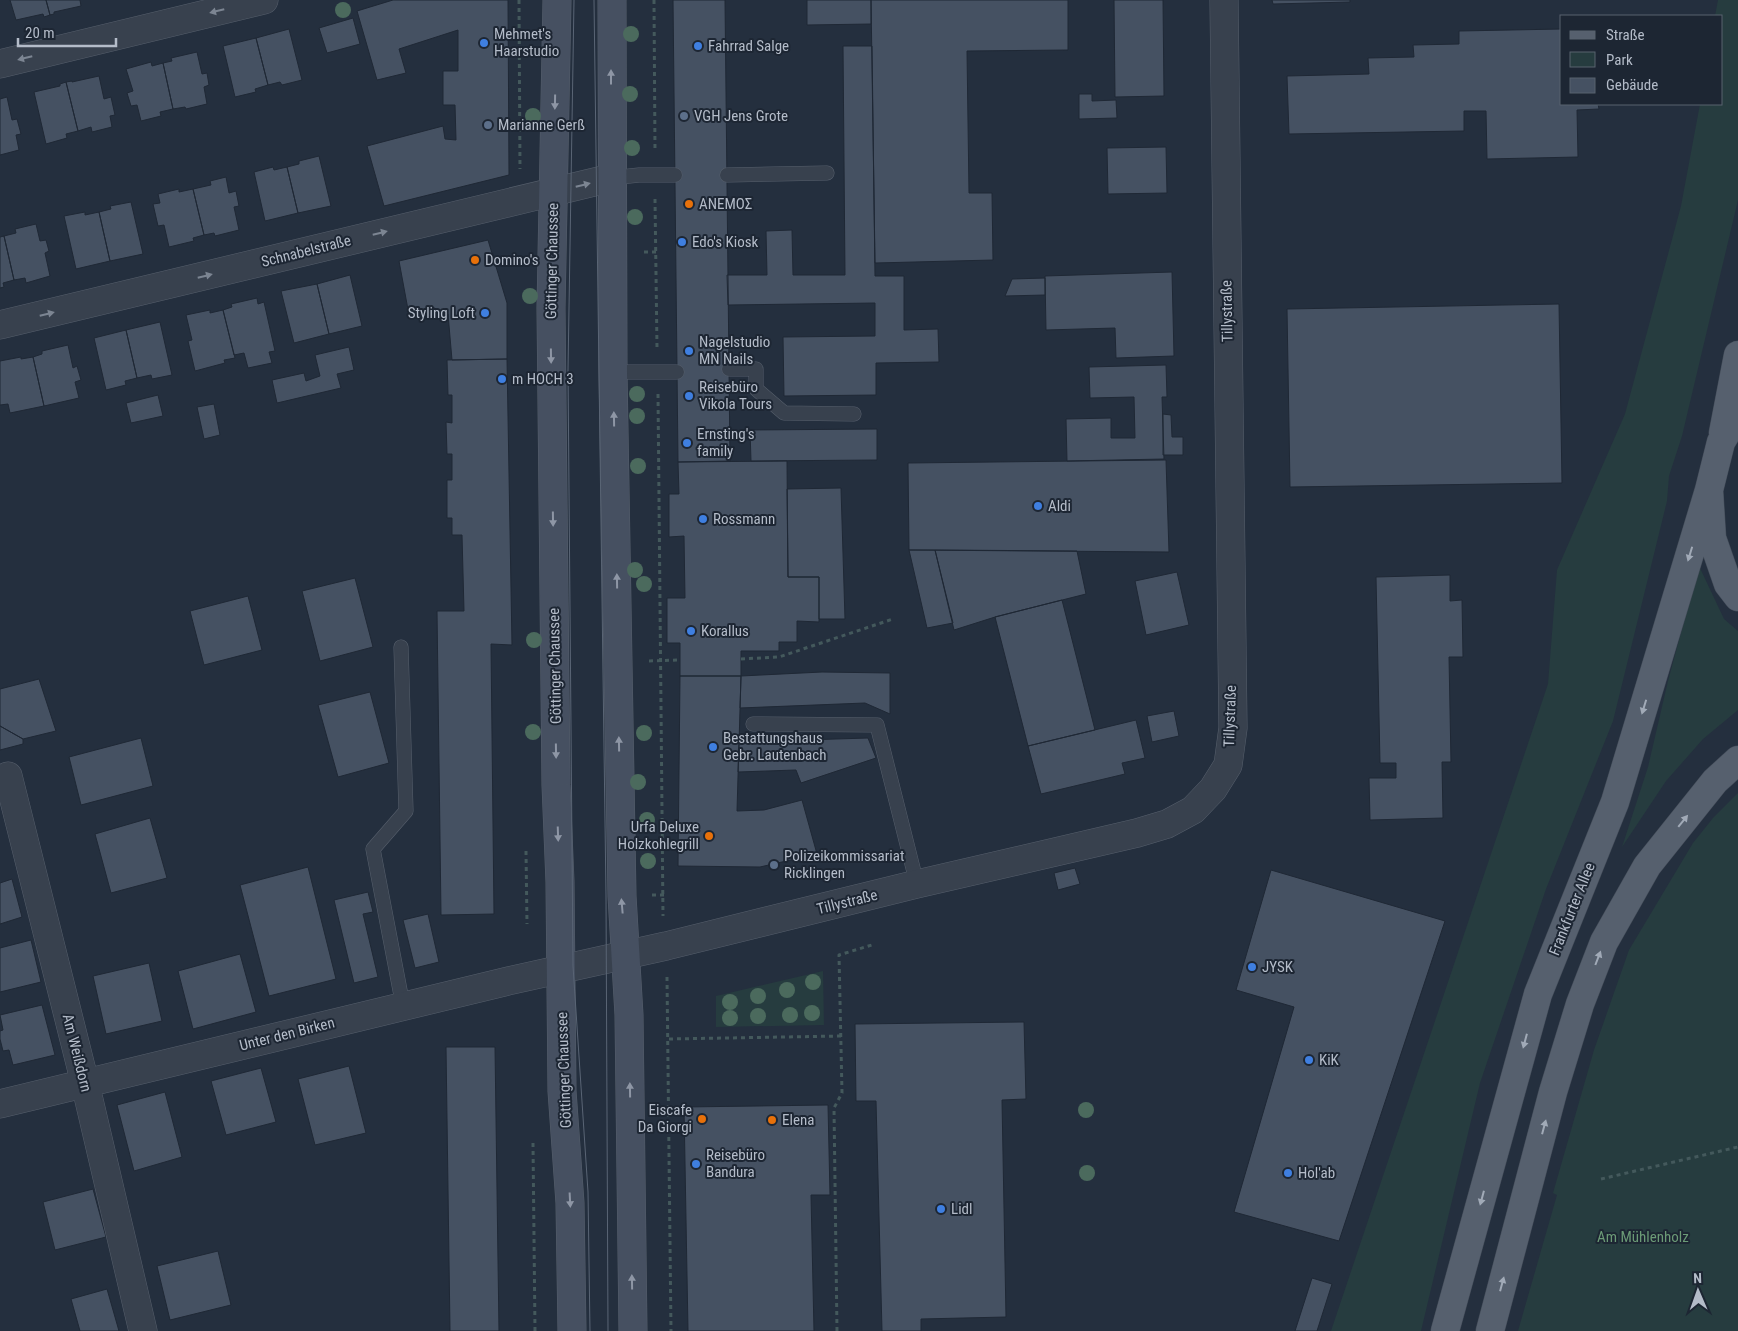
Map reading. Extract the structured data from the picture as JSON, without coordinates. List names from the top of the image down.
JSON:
{
  "streets": {
    "main road": ["Frankfurter Allee"],
    "street": [
      "Schnabelstraße",
      "Göttinger Chaussee",
      "Tillystraße",
      "Unter den Birken",
      "Am Weißdorn"
    ]
  },
  "crossings": [
    ["Schnabelstraße", "Göttinger Chaussee"],
    ["Göttinger Chaussee", "Tillystraße"],
    ["Göttinger Chaussee", "Unter den Birken"],
    ["Tillystraße", "Unter den Birken"],
    ["Unter den Birken", "Am Weißdorn"]
  ],
  "one_way": ["Schnabelstraße"],
  "parks": ["Am Mühlenholz"],
  "places": [
    "Mehmet's Haarstudio",
    "Fahrrad Salge",
    "VGH Jens Grote",
    "Marianne Gerß",
    "ΑΝΕΜΟΣ",
    "Edo's Kiosk",
    "Domino's",
    "Styling Loft",
    "Nagelstudio MN Nails",
    "m HOCH 3",
    "Reisebüro Vikola Tours",
    "Ernsting's family",
    "Aldi",
    "Rossmann",
    "Korallus",
    "Bestattungshaus Gebr. Lautenbach",
    "Urfa Deluxe Holzkohlegrill",
    "Polizeikommissariat Ricklingen",
    "JYSK",
    "KiK",
    "Eiscafe Da Giorgi",
    "Elena",
    "Reisebüro Bandura",
    "Hol'ab",
    "Lidl"
  ],
  "legend": ["Straße", "Park", "Gebäude"],
  "scale_bar": "20 m",
  "north": "top"
}
